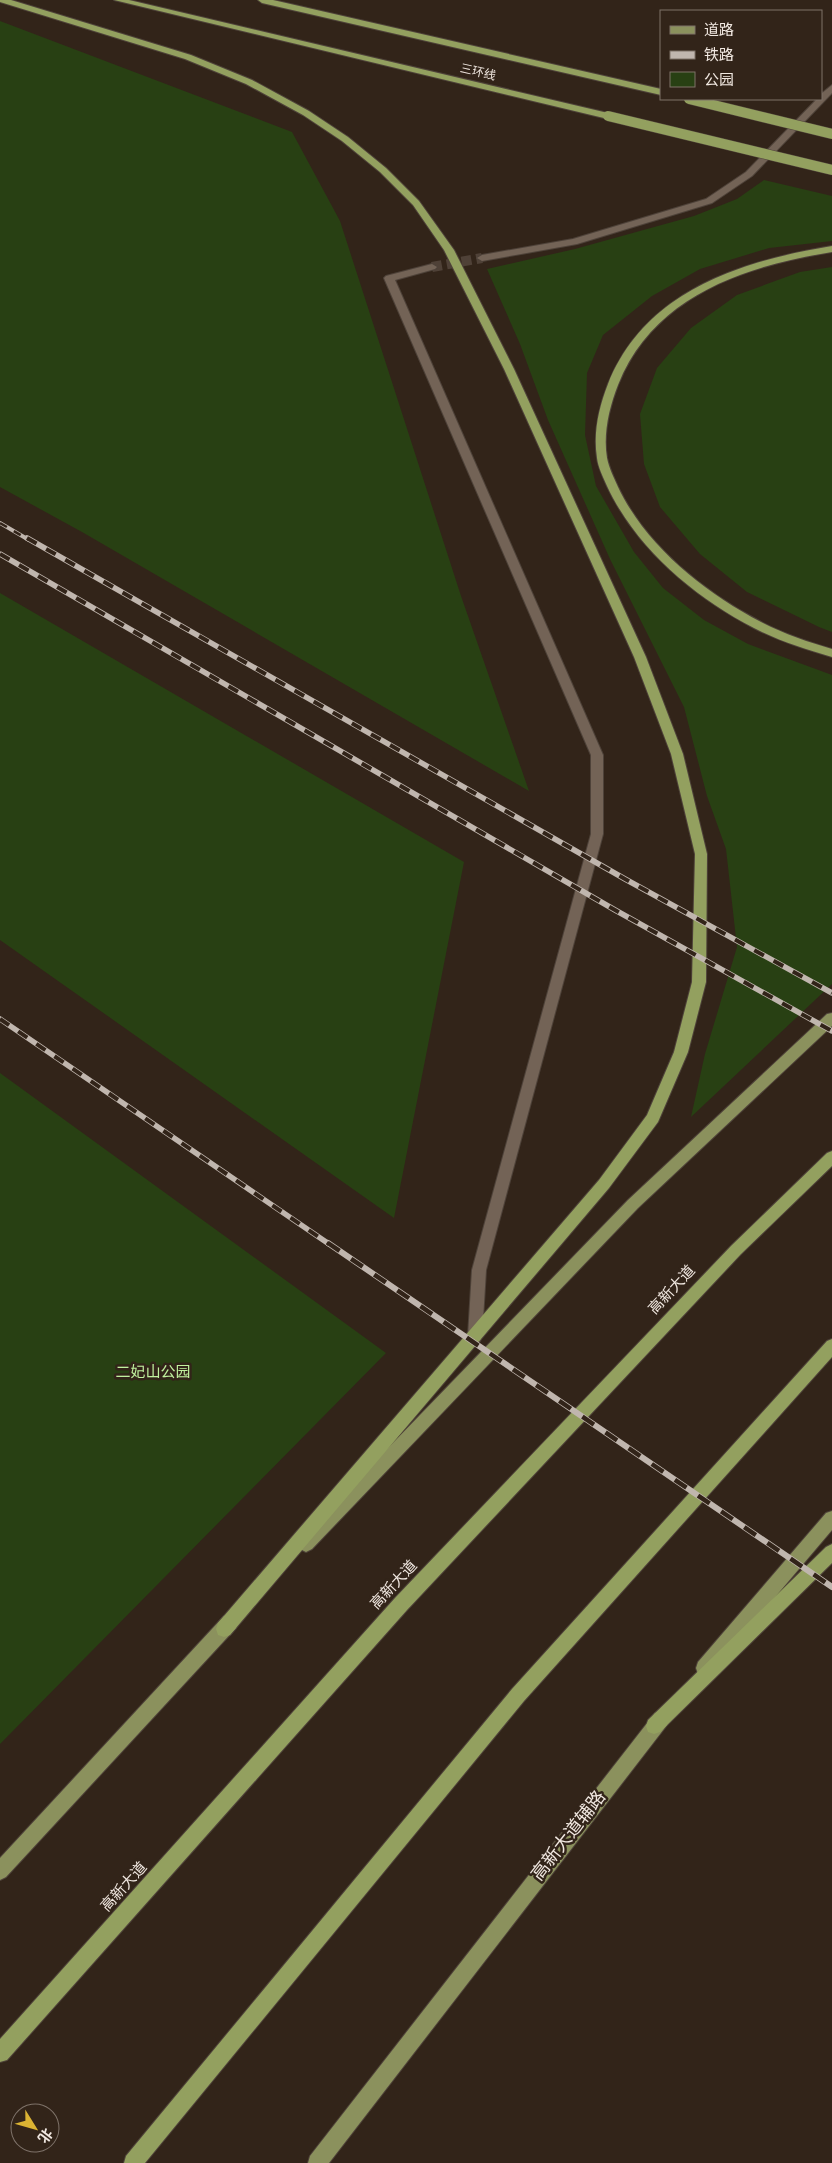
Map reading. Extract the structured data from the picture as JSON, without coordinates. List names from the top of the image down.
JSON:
{
  "streets": {
    "highway": ["三环线", "高新大道"],
    "main road": ["高新大道辅路"]
  },
  "parks": ["二妃山公园"],
  "legend": ["道路", "铁路", "公园"],
  "north": "bottom right"
}
